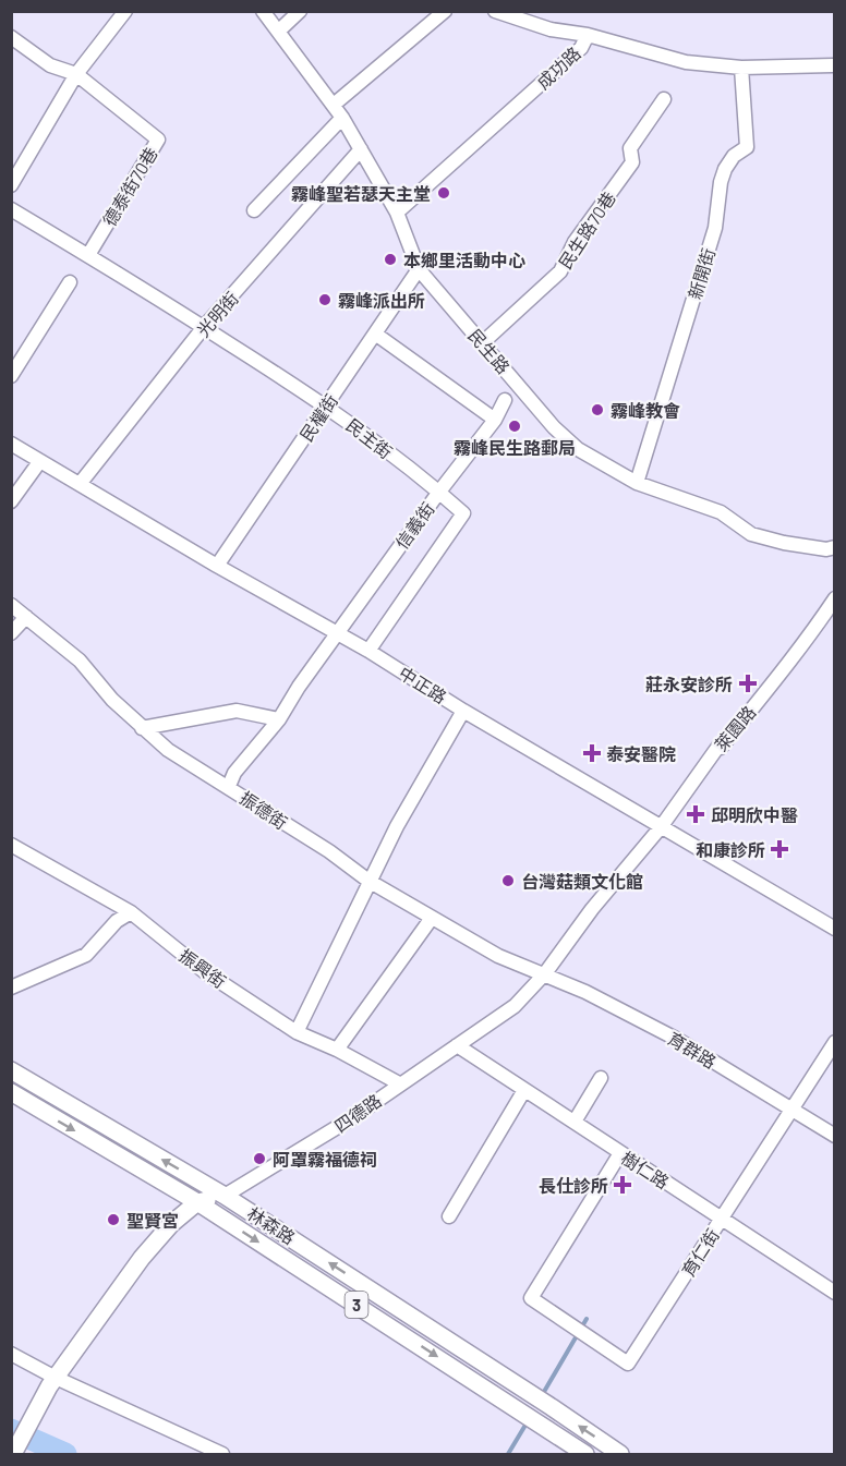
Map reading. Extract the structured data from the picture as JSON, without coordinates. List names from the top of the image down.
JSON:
{
  "streets": {
    "main road": ["四德路", "林森路", "3"],
    "street": [
      "成功路",
      "德泰街70巷",
      "民生路70巷",
      "新開街",
      "光明街",
      "民生路",
      "民權街",
      "民主街",
      "信義街",
      "中正路",
      "萊園路",
      "振德街",
      "振興街",
      "育群路",
      "樹仁路",
      "育仁街"
    ]
  },
  "crossings": [
    ["成功路", "新開街"],
    ["成功路", "民生路"],
    ["德泰街70巷", "民主街"],
    ["民生路70巷", "民生路"],
    ["新開街", "民生路"],
    ["光明街", "民生路"],
    ["光明街", "民主街"],
    ["光明街", "中正路"],
    ["民生路", "民權街"],
    ["民權街", "民主街"],
    ["民權街", "中正路"],
    ["民主街", "信義街"],
    ["民主街", "中正路"],
    ["信義街", "中正路"],
    ["信義街", "振德街"],
    ["中正路", "萊園路"],
    ["中正路", "四德路"],
    ["萊園路", "四德路"],
    ["振德街", "育群路"],
    ["振德街", "四德路"],
    ["振興街", "四德路"],
    ["育群路", "四德路"],
    ["育群路", "育仁街"],
    ["四德路", "樹仁路"],
    ["四德路", "林森路"],
    ["樹仁路", "育仁街"]
  ],
  "places": {
    "other": [
      "霧峰聖若瑟天主堂",
      "本鄉里活動中心",
      "霧峰派出所",
      "霧峰教會",
      "霧峰民生路郵局",
      "台灣菇類文化館",
      "阿罩霧福德祠",
      "聖賢宮"
    ],
    "health": [
      "莊永安診所",
      "泰安醫院",
      "邱明欣中醫",
      "和康診所",
      "長仕診所"
    ]
  }
}
